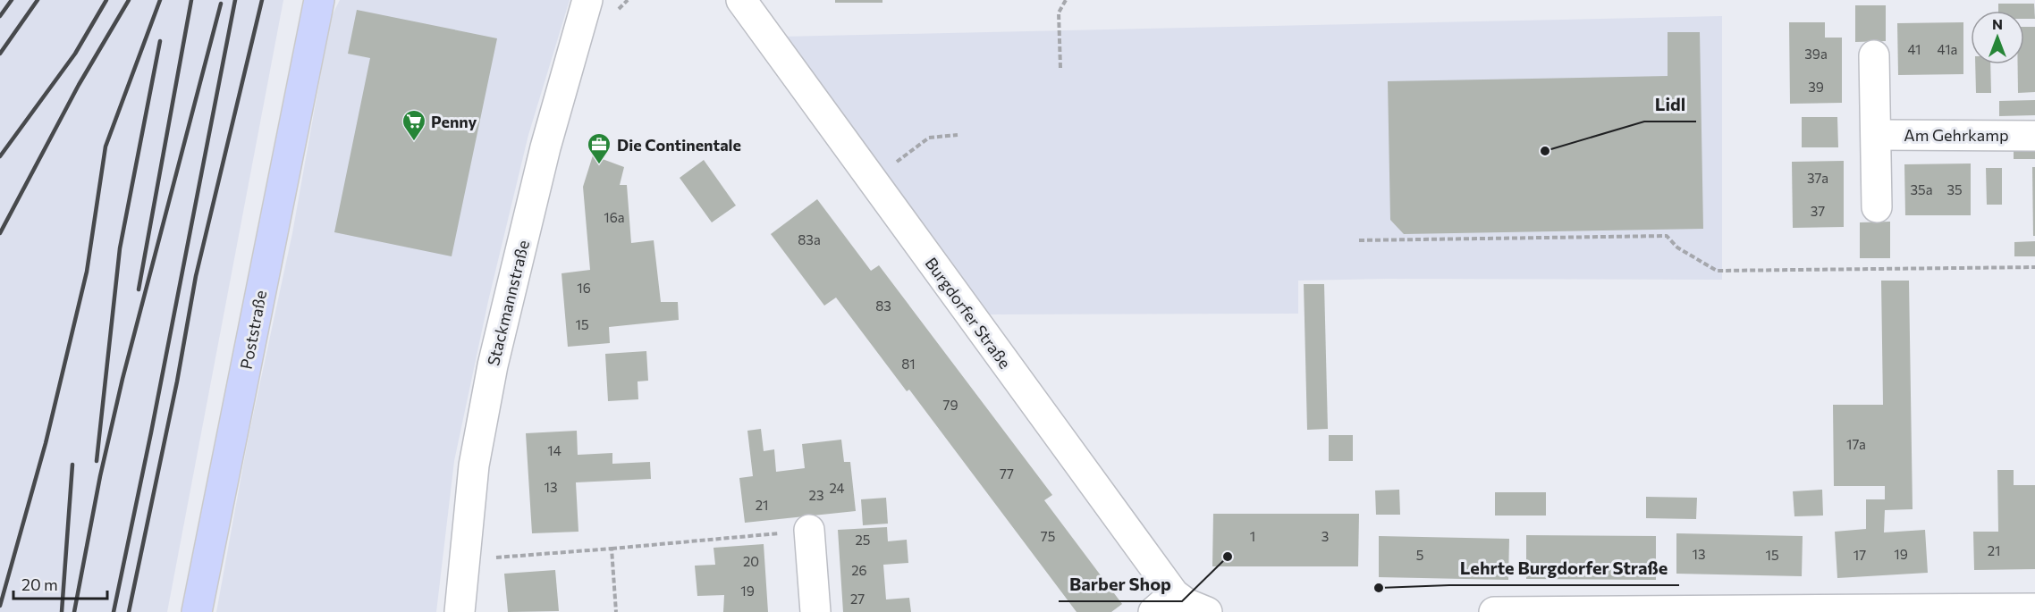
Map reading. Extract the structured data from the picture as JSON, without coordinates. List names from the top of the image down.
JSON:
{
  "streets": {
    "main road": ["Poststraße"],
    "street": ["Am Gehrkamp", "Stackmannstraße", "Burgdorfer Straße"]
  },
  "places": {
    "supermarket": ["Penny"],
    "other": ["Lidl", "Barber Shop", "Lehrte Burgdorfer Straße"],
    "office": ["Die Continentale"]
  },
  "house_numbers": [
    "41",
    "41a",
    "39a",
    "39",
    "37a",
    "35a",
    "35",
    "37",
    "16a",
    "83a",
    "16",
    "83",
    "15",
    "81",
    "79",
    "17a",
    "14",
    "77",
    "13",
    "24",
    "23",
    "21",
    "75",
    "1",
    "3",
    "25",
    "21",
    "13",
    "19",
    "5",
    "15",
    "17",
    "20",
    "26",
    "19",
    "27"
  ],
  "scale_bar": "20 m",
  "north": "top"
}
